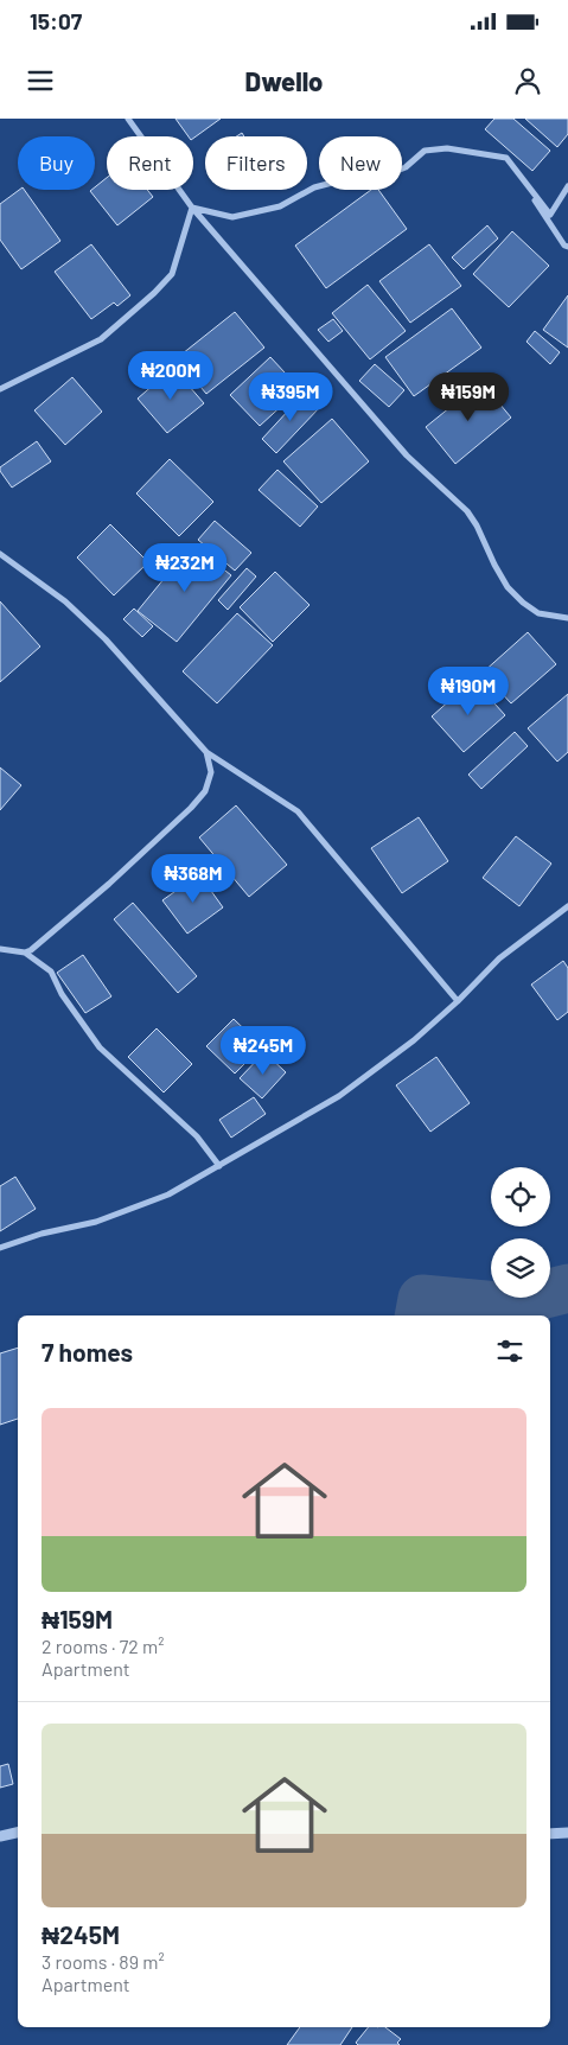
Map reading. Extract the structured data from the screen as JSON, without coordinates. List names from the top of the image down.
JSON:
{
  "page": {
    "status": "15:07",
    "header": "Dwello",
    "chip": [
      "Buy",
      "Rent",
      "Filters",
      "New"
    ],
    "price": [
      "₦200M",
      "₦395M",
      "₦159M",
      "₦232M",
      "₦190M",
      "₦368M",
      "₦245M"
    ],
    "heading": "7 homes",
    "list": [
      {
        "name": "₦159M",
        "note": "2 rooms · 72 m² · Apartment"
      },
      {
        "name": "₦245M",
        "note": "3 rooms · 89 m² · Apartment"
      }
    ]
  }
}
